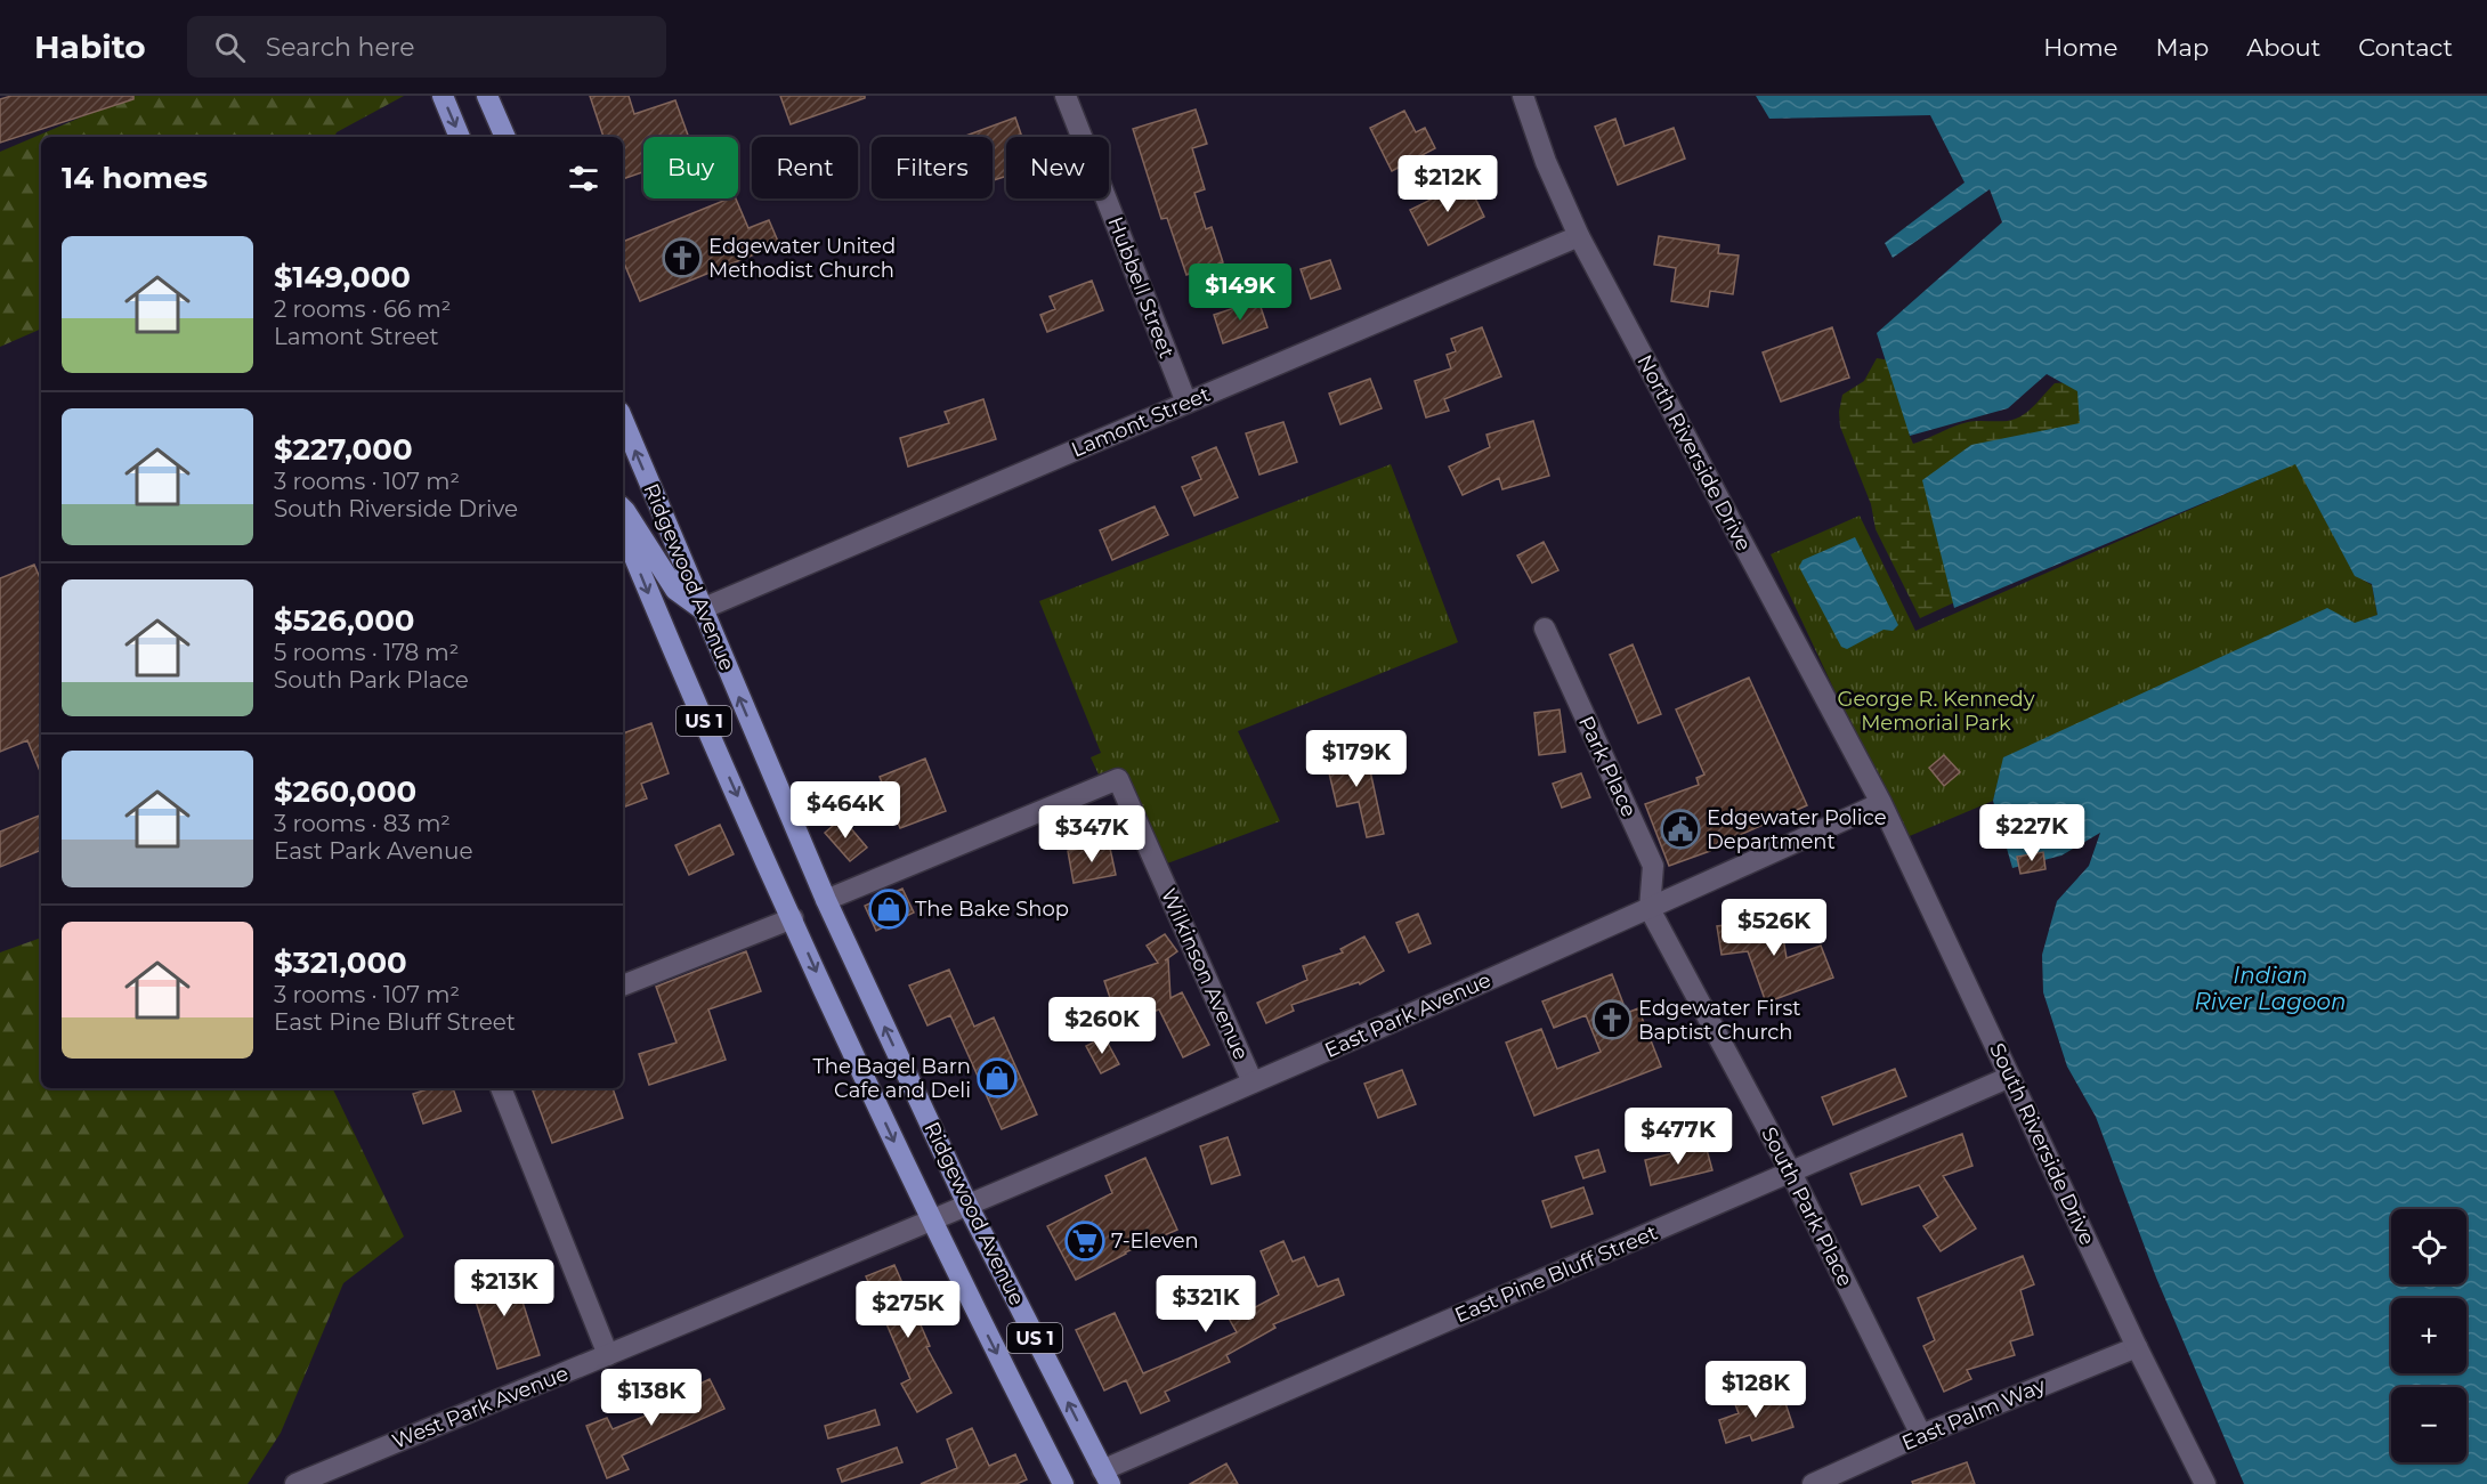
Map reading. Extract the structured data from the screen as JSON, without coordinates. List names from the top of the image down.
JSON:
{
  "streets": {
    "main road": ["Ridgewood Avenue", "US 1"],
    "street": [
      "Hubbell Street",
      "Lamont Street",
      "North Riverside Drive",
      "Park Place",
      "Wilkinson Avenue",
      "East Park Avenue",
      "South Riverside Drive",
      "South Park Place",
      "East Pine Bluff Street",
      "West Park Avenue",
      "East Palm Way"
    ]
  },
  "crossings": [
    ["Hubbell Street", "Lamont Street"],
    ["Lamont Street", "North Riverside Drive"],
    ["Lamont Street", "Ridgewood Avenue"],
    ["North Riverside Drive", "East Park Avenue"],
    ["North Riverside Drive", "South Riverside Drive"],
    ["Ridgewood Avenue", "Wilkinson Avenue"],
    ["Ridgewood Avenue", "East Park Avenue"],
    ["Ridgewood Avenue", "East Pine Bluff Street"],
    ["Ridgewood Avenue", "West Park Avenue"],
    ["Park Place", "East Park Avenue"],
    ["Park Place", "South Park Place"],
    ["Wilkinson Avenue", "East Park Avenue"],
    ["East Park Avenue", "South Riverside Drive"],
    ["East Park Avenue", "South Park Place"],
    ["East Park Avenue", "West Park Avenue"],
    ["South Riverside Drive", "East Pine Bluff Street"],
    ["South Riverside Drive", "East Palm Way"],
    ["South Park Place", "East Pine Bluff Street"],
    ["South Park Place", "East Palm Way"]
  ],
  "water": ["Indian River Lagoon"],
  "parks": ["George R. Kennedy Memorial Park"],
  "places": {
    "church": ["Edgewater United Methodist Church", "Edgewater First Baptist Church"],
    "public building": ["Edgewater Police Department"],
    "shop": ["The Bake Shop", "The Bagel Barn Cafe and Deli"],
    "supermarket": ["7-Eleven"]
  },
  "page": {
    "header": "Habito",
    "search": "Search here",
    "nav": [
      "Home",
      "Map",
      "About",
      "Contact"
    ],
    "chip": [
      "Buy",
      "Rent",
      "Filters",
      "New"
    ],
    "heading": "14 homes",
    "price": [
      "$212K",
      "$149K",
      "$179K",
      "$464K",
      "$227K",
      "$347K",
      "$526K",
      "$260K",
      "$477K",
      "$213K",
      "$321K",
      "$275K",
      "$128K",
      "$138K"
    ],
    "list": [
      {
        "name": "$149,000",
        "note": "2 rooms · 66 m² · Lamont Street"
      },
      {
        "name": "$227,000",
        "note": "3 rooms · 107 m² · South Riverside Drive"
      },
      {
        "name": "$526,000",
        "note": "5 rooms · 178 m² · South Park Place"
      },
      {
        "name": "$260,000",
        "note": "3 rooms · 83 m² · East Park Avenue"
      },
      {
        "name": "$321,000",
        "note": "3 rooms · 107 m² · East Pine Bluff Street"
      }
    ],
    "map_buttons": ["+", "−"]
  }
}
